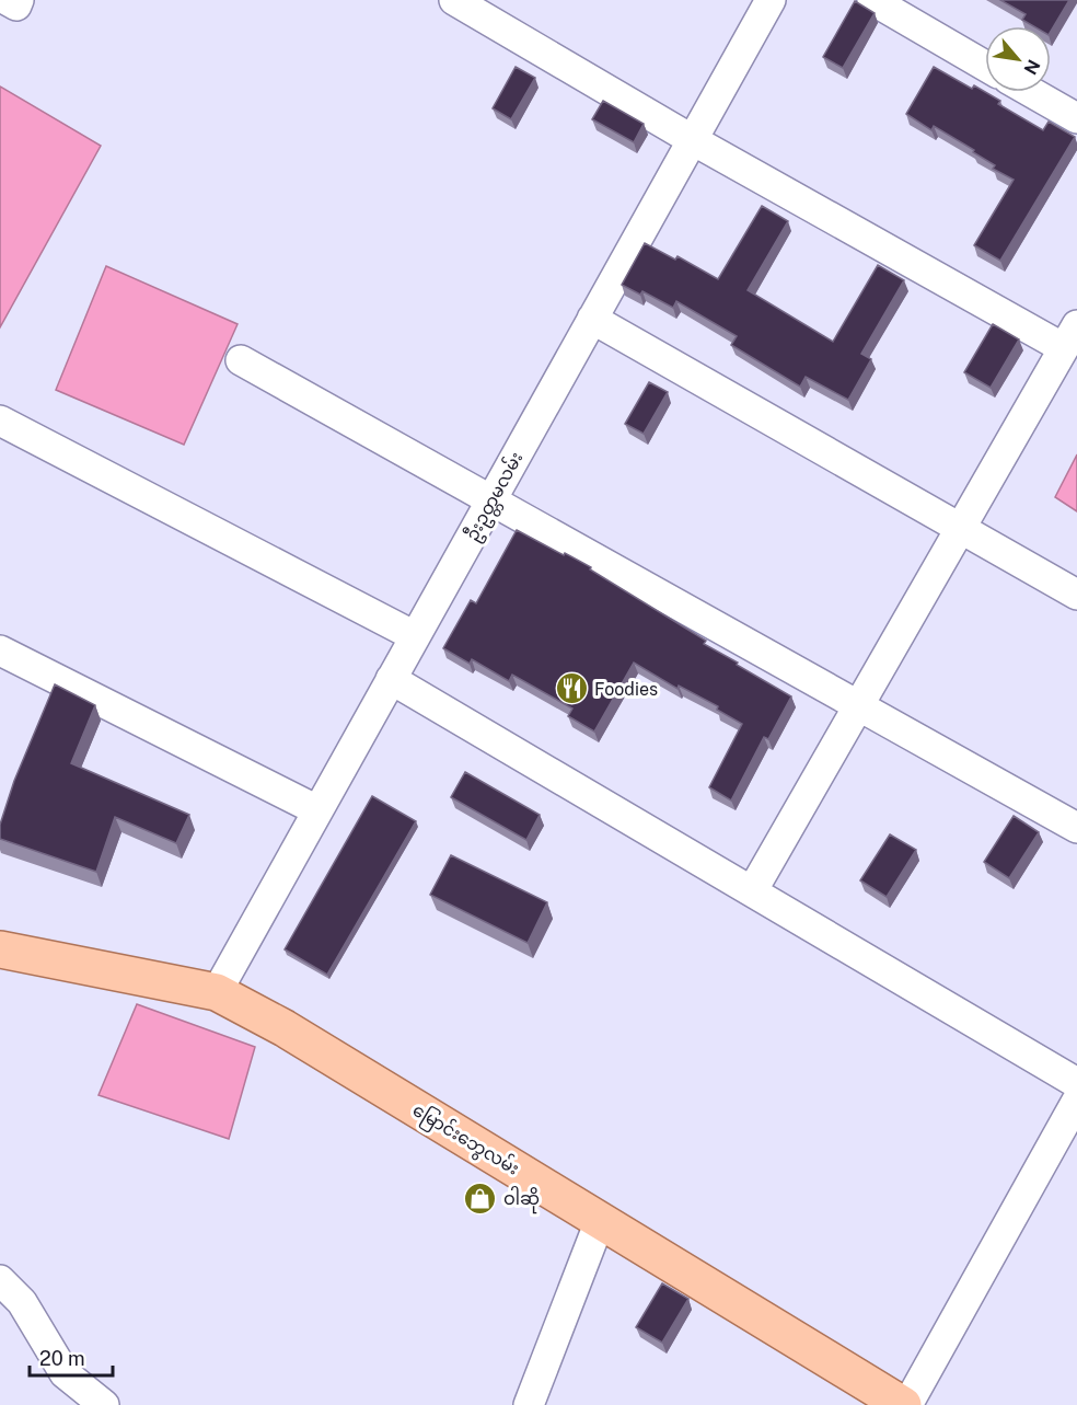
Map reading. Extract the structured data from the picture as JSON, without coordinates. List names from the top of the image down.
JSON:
{
  "streets": {
    "main road": ["မြောင်းဘွေလမ်း"],
    "street": ["ဦးဥတ္တမလမ်း"]
  },
  "crossings": [
    ["ဦးဥတ္တမလမ်း", "မြောင်းဘွေလမ်း"]
  ],
  "places": {
    "restaurant": ["Foodies"],
    "shop": ["ဝါဆို"]
  },
  "scale_bar": "20 m",
  "north": "bottom right"
}
